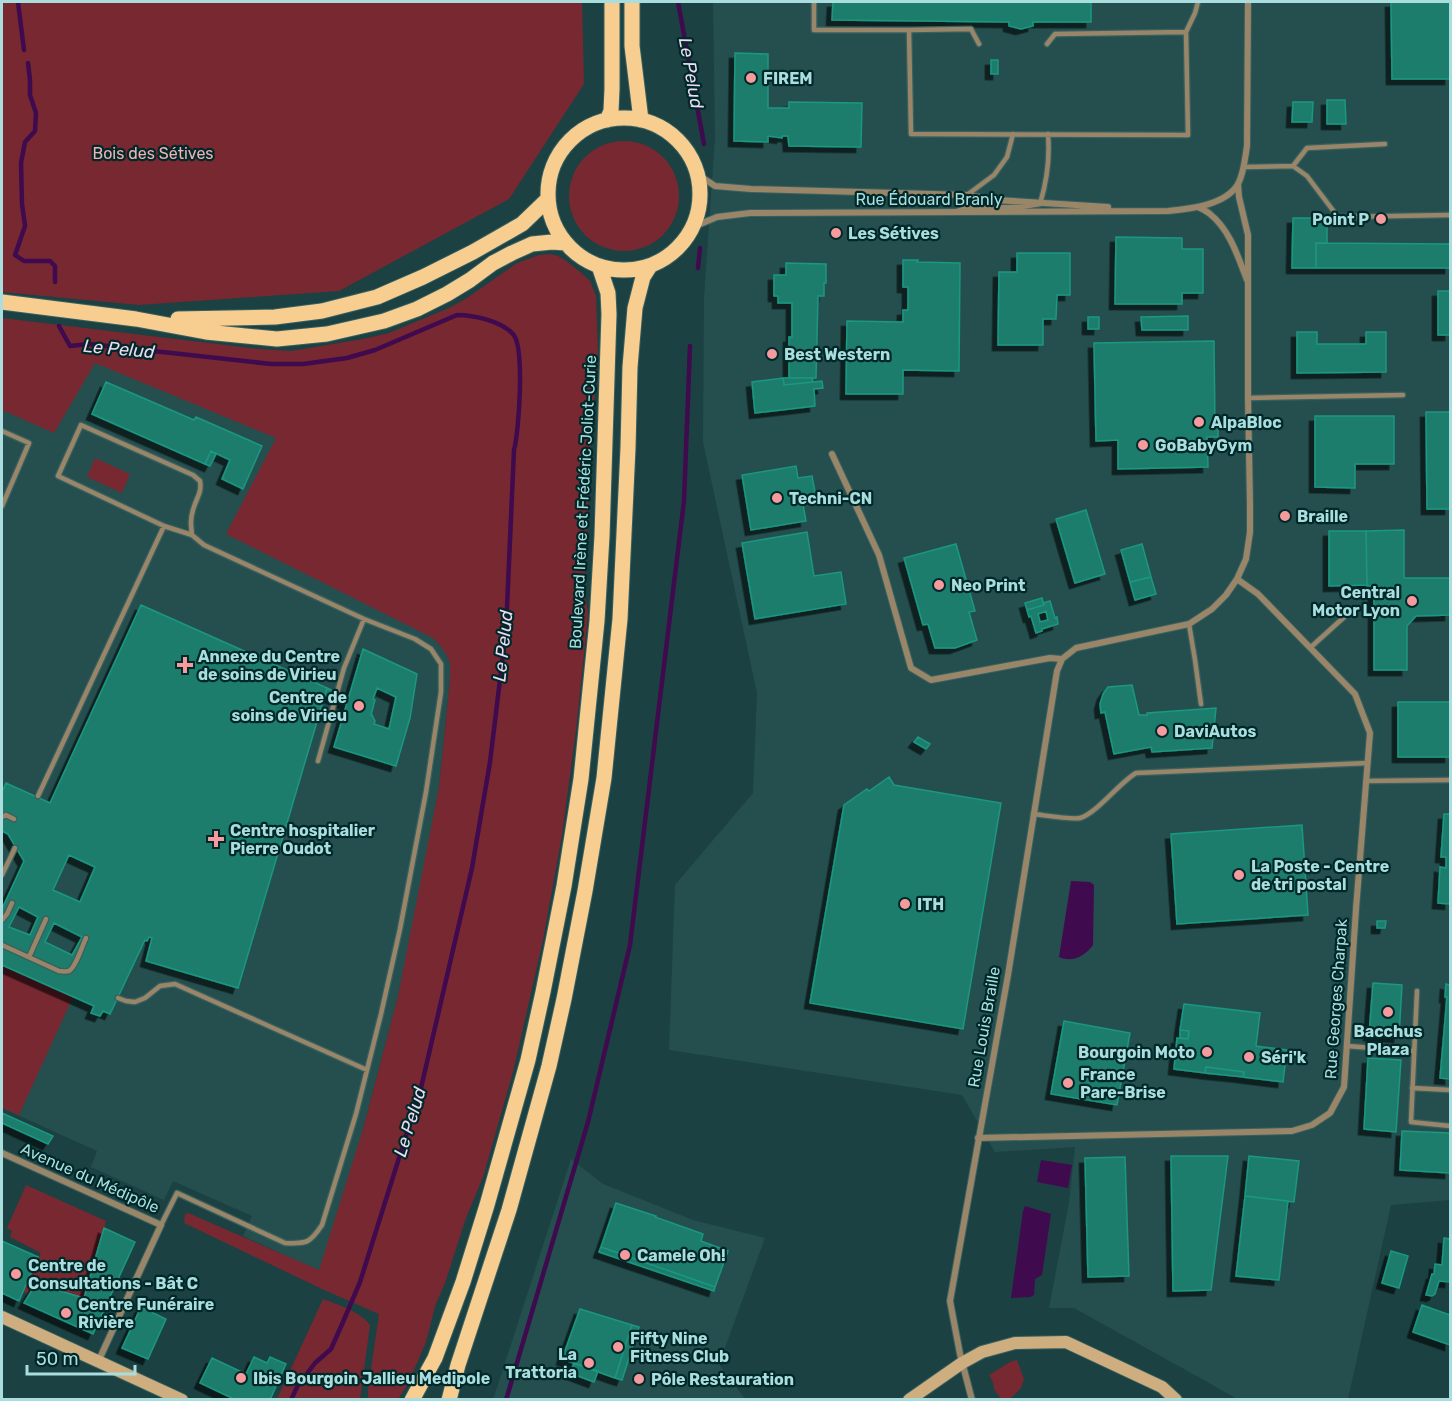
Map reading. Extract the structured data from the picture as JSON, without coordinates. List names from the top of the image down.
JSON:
{
  "streets": {
    "main road": ["Boulevard Irène et Frédéric Joliot-Curie"],
    "street": [
      "Rue Édouard Branly",
      "Rue Georges Charpak",
      "Rue Louis Braille",
      "Avenue du Médipôle"
    ]
  },
  "crossings": [
    ["Rue Édouard Branly", "Boulevard Irène et Frédéric Joliot-Curie"],
    ["Rue Georges Charpak", "Rue Louis Braille"]
  ],
  "water": ["Le Pelud"],
  "parks": ["Bois des Sétives"],
  "places": {
    "other": [
      "FIREM",
      "Point P",
      "Les Sétives",
      "Best Western",
      "AlpaBloc",
      "GoBabyGym",
      "Techni-CN",
      "Braille",
      "Neo Print",
      "Central Motor Lyon",
      "Centre de soins de Virieu",
      "DaviAutos",
      "La Poste - Centre de tri postal",
      "ITH",
      "Bacchus Plaza",
      "Bourgoin Moto",
      "Séri'k",
      "France Pare-Brise",
      "Camele Oh!",
      "Centre de Consultations - Bât C",
      "Centre Funéraire Rivière",
      "Fifty Nine Fitness Club",
      "La Trattoria",
      "Ibis Bourgoin Jallieu Medipole",
      "Pôle Restauration"
    ],
    "health": ["Annexe du Centre de soins de Virieu", "Centre hospitalier Pierre Oudot"]
  },
  "scale_bar": "50 m"
}
